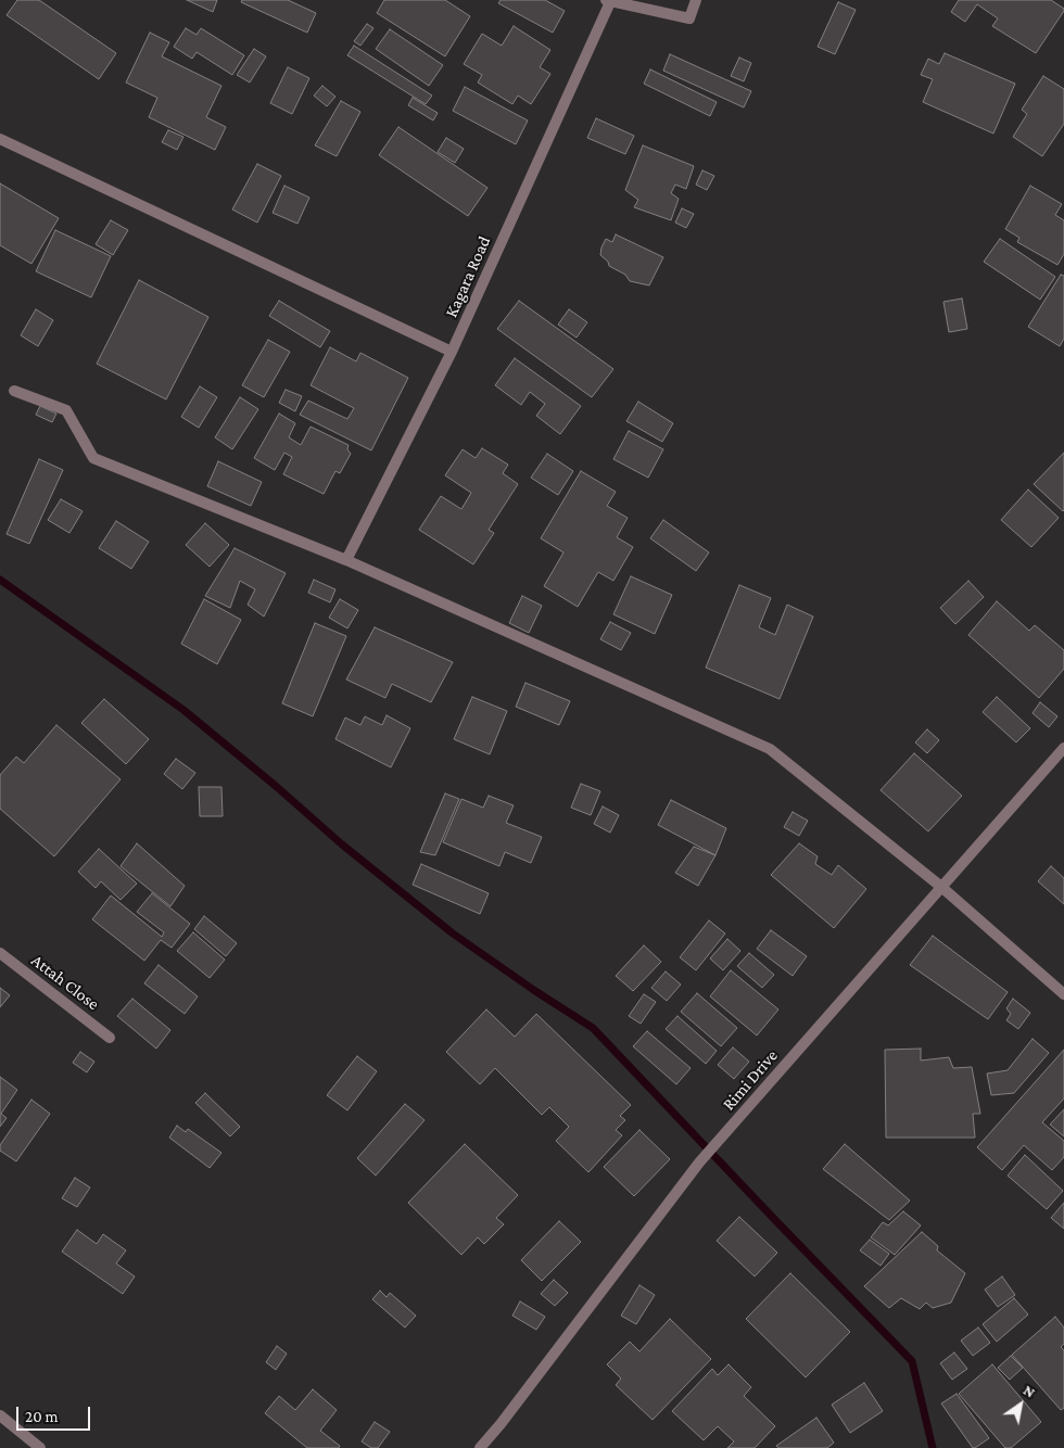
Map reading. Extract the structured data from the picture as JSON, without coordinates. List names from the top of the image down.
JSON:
{
  "streets": {
    "street": ["Kagara Road", "Attah Close", "Rimi Drive"]
  },
  "scale_bar": "20 m",
  "north": "top right"
}
